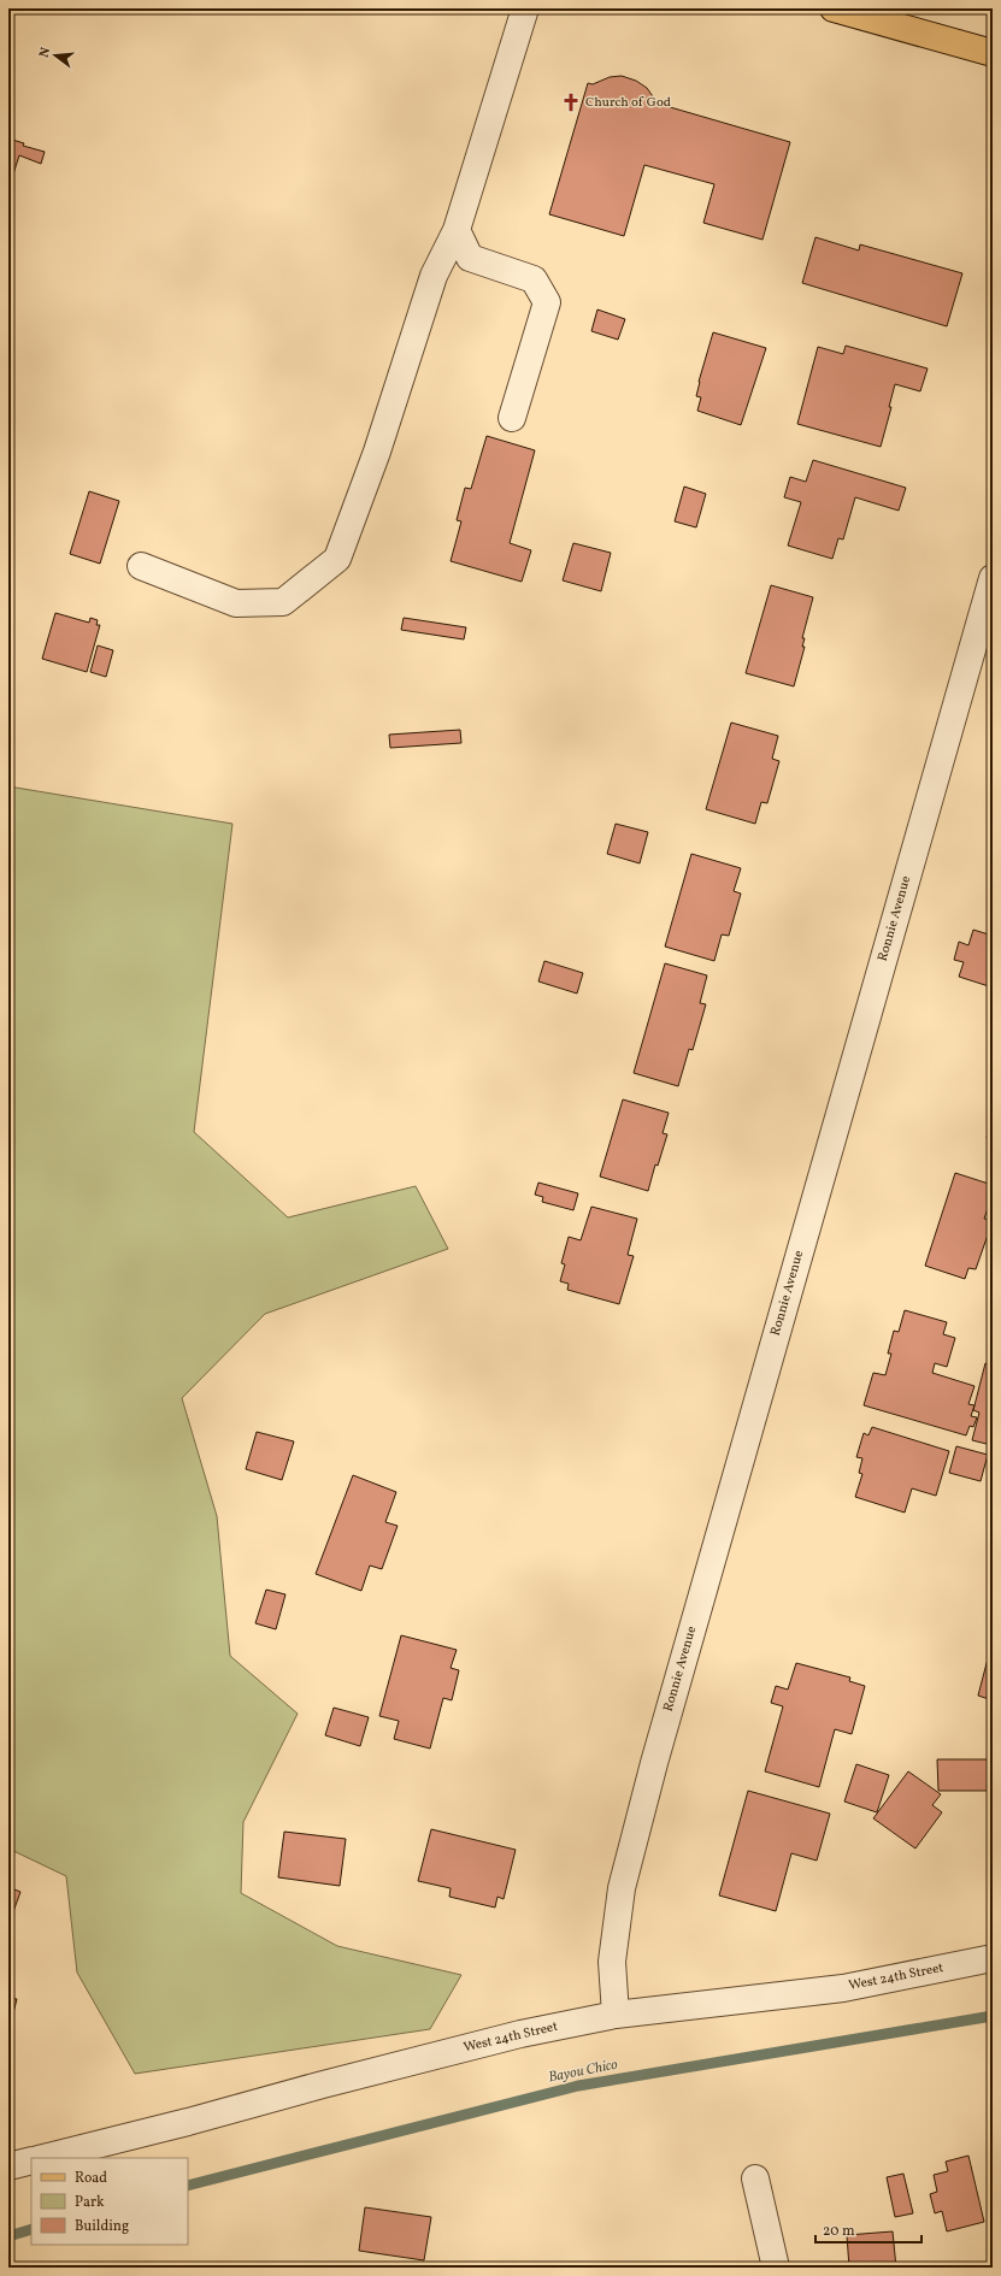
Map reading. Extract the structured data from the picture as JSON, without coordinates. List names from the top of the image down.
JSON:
{
  "streets": {
    "street": ["Ronnie Avenue", "West 24th Street"]
  },
  "crossings": [
    ["Ronnie Avenue", "West 24th Street"]
  ],
  "water": ["Bayou Chico"],
  "places": {
    "church": ["Church of God"]
  },
  "legend": ["Road", "Park", "Building"],
  "scale_bar": "20 m",
  "north": "left"
}
